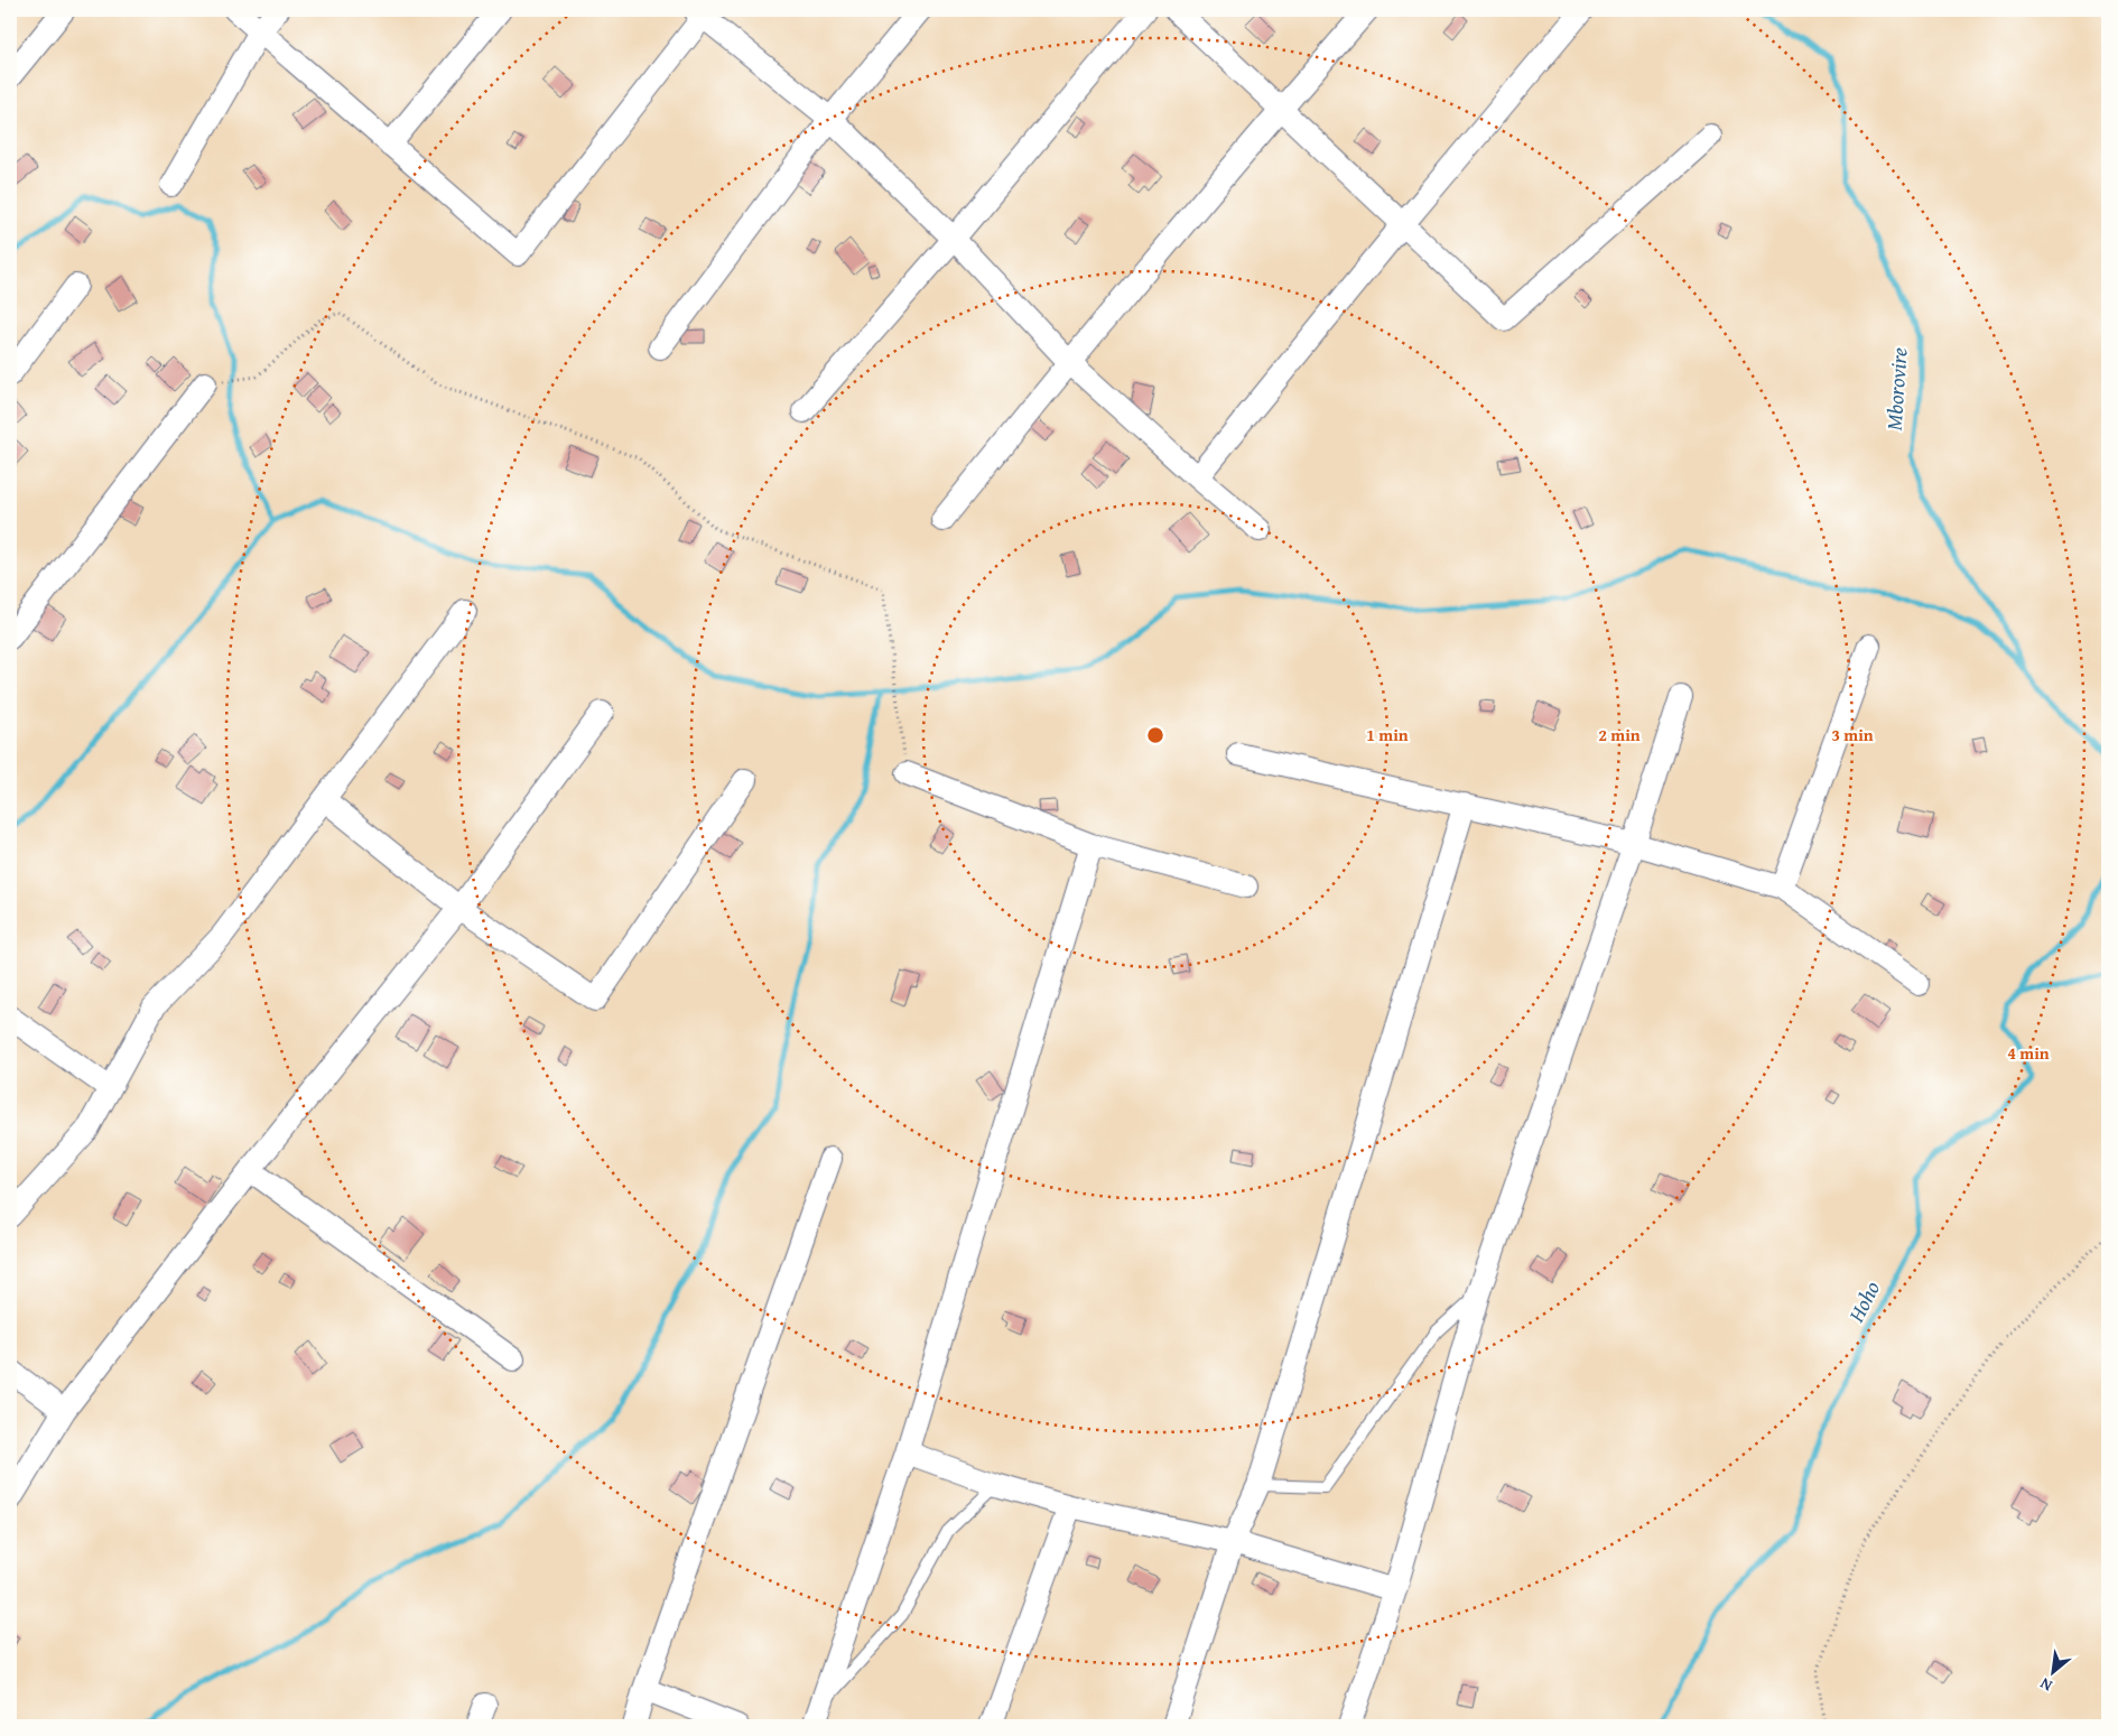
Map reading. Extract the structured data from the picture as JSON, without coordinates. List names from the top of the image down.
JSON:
{
  "water": ["Mborovire", "Hoho"],
  "north": "bottom left",
  "rings": [
    "1 min",
    "2 min",
    "3 min",
    "4 min"
  ]
}
